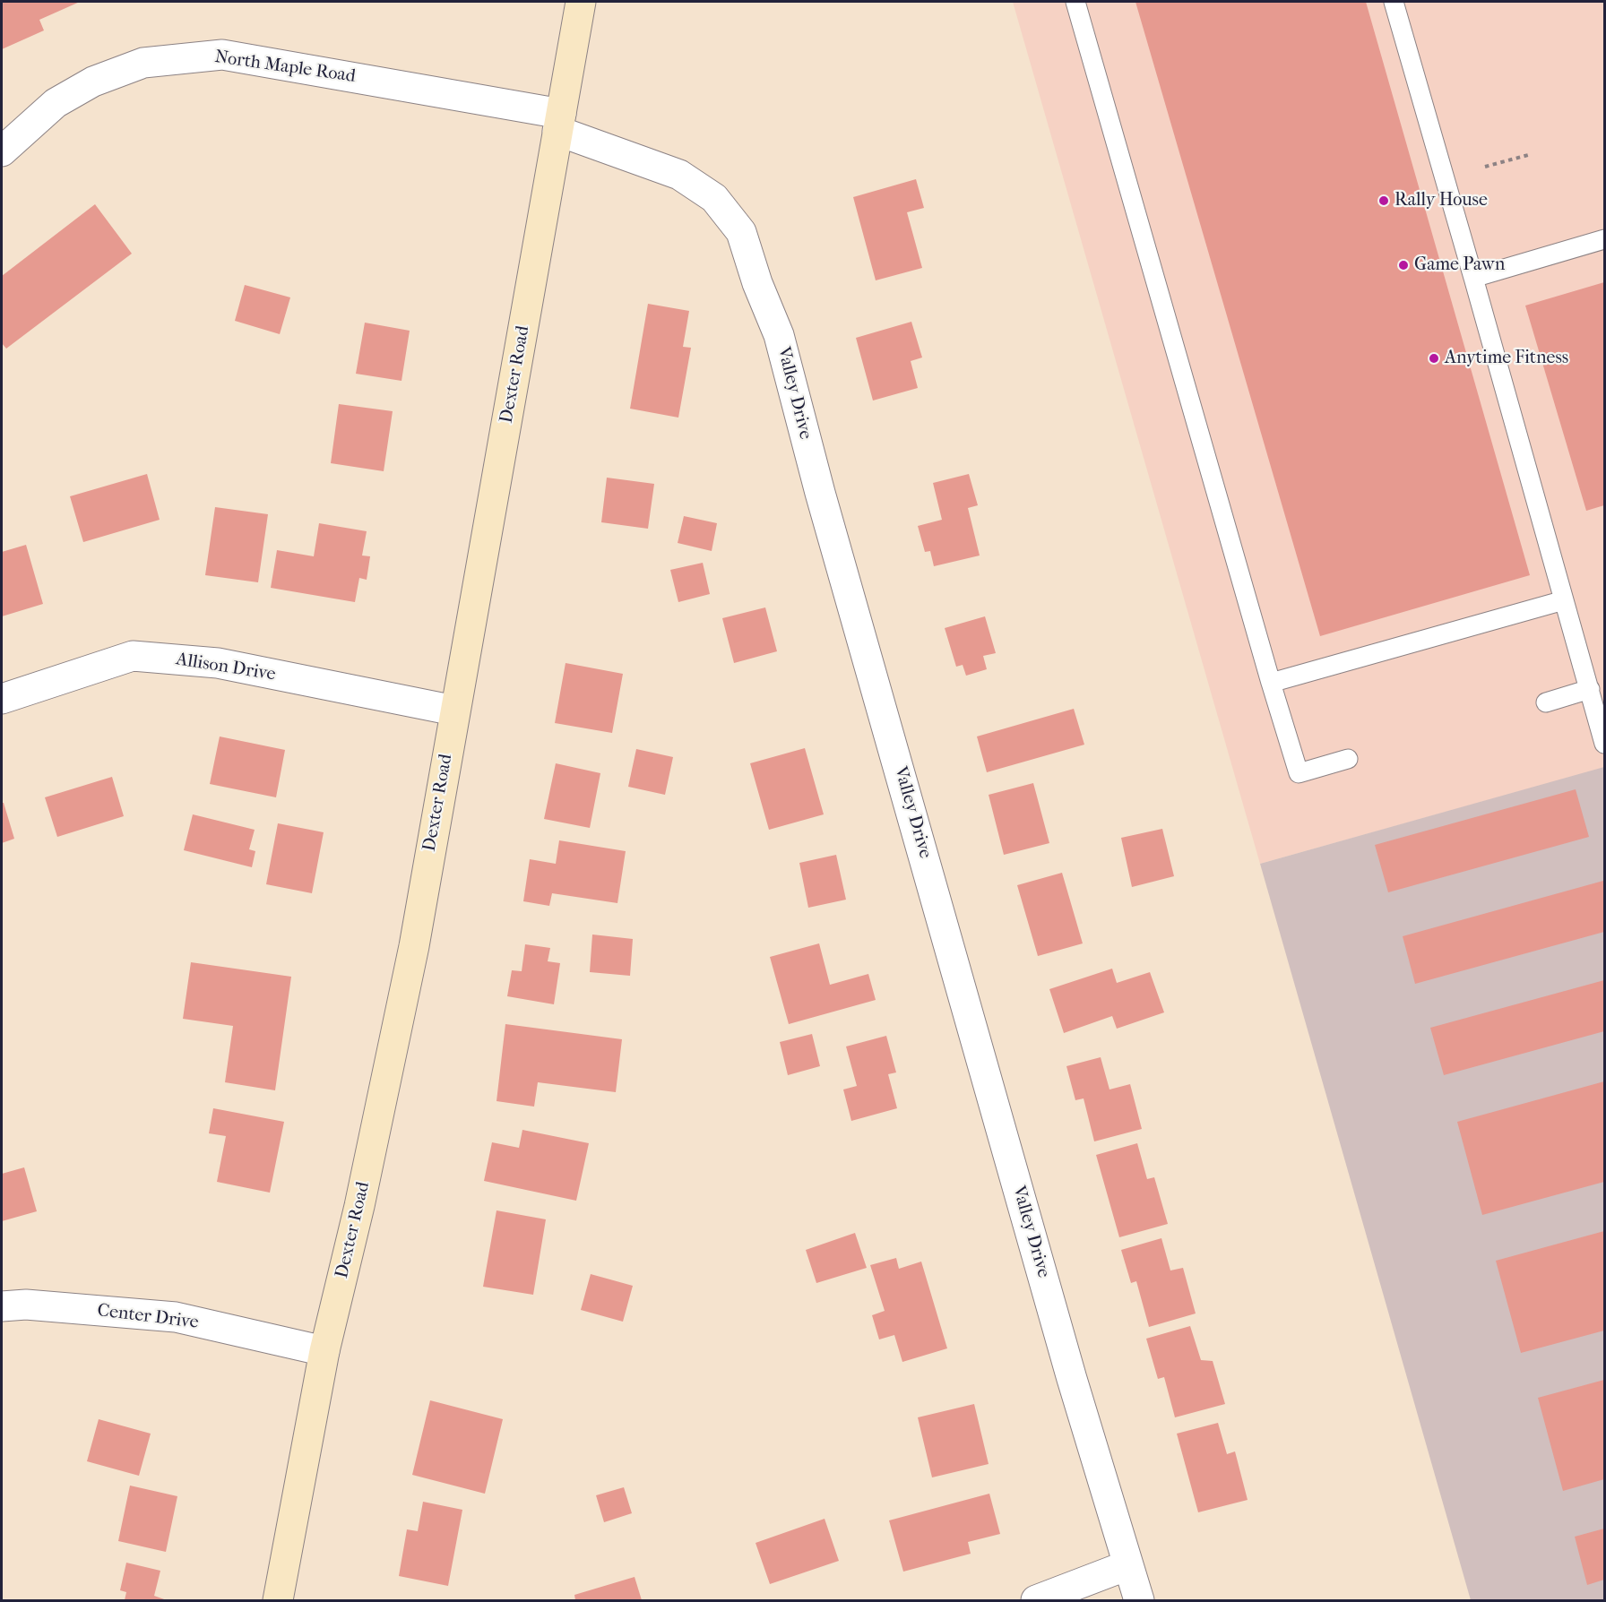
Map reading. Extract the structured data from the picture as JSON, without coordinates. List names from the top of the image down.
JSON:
{
  "streets": {
    "main road": ["Dexter Road"],
    "street": [
      "North Maple Road",
      "Valley Drive",
      "Allison Drive",
      "Center Drive"
    ]
  },
  "crossings": [
    ["North Maple Road", "Dexter Road"],
    ["North Maple Road", "Valley Drive"],
    ["Dexter Road", "Valley Drive"],
    ["Dexter Road", "Allison Drive"],
    ["Dexter Road", "Center Drive"]
  ],
  "places": ["Rally House", "Game Pawn", "Anytime Fitness"]
}
